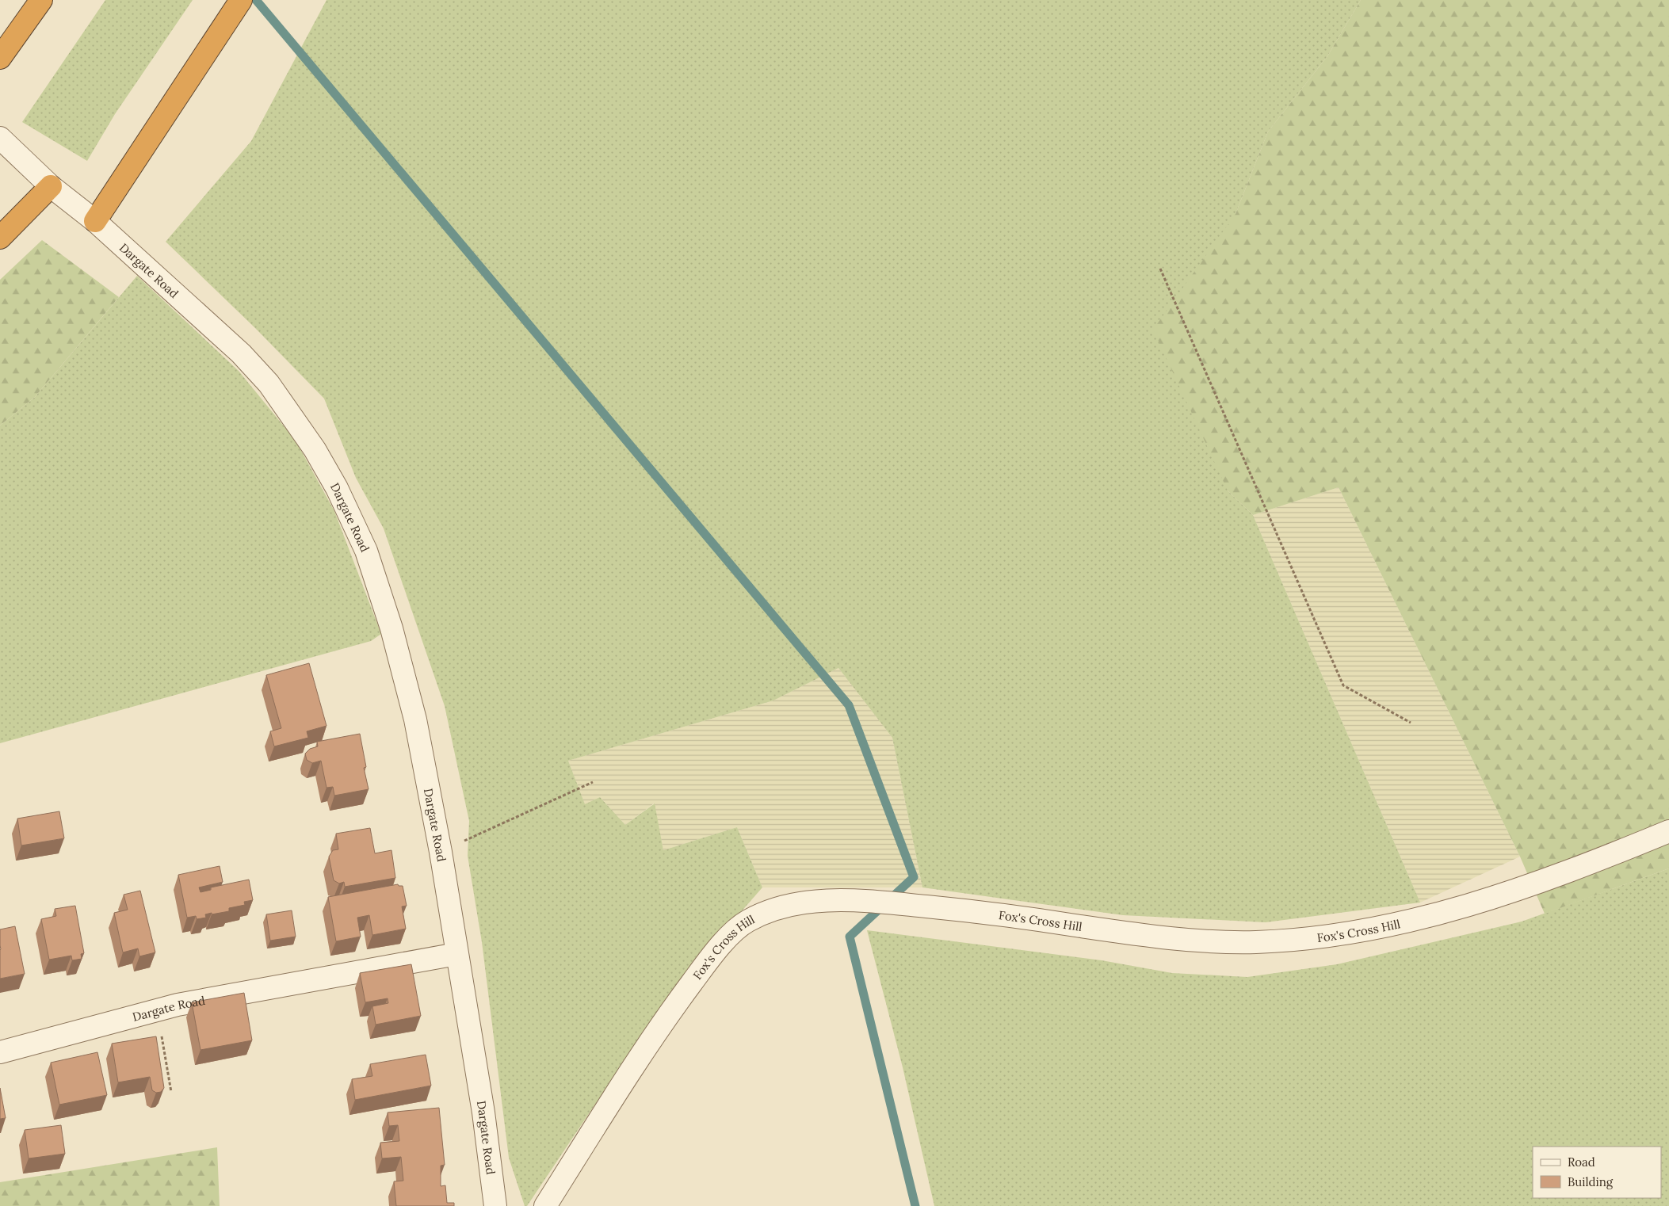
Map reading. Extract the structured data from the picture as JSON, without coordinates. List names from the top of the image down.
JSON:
{
  "streets": {
    "street": ["Dargate Road", "Fox's Cross Hill"]
  },
  "legend": ["Road", "Building"]
}
